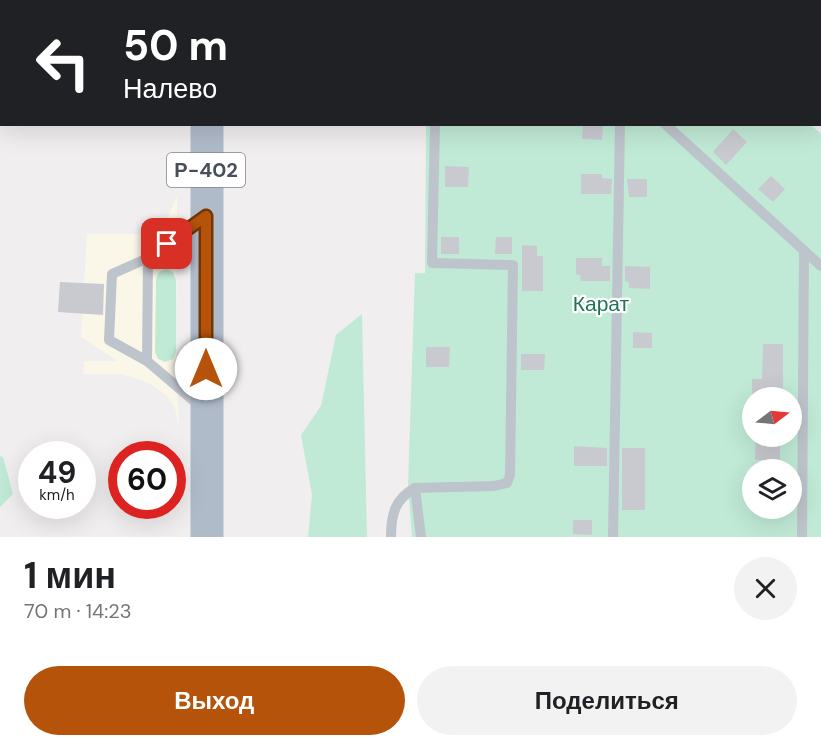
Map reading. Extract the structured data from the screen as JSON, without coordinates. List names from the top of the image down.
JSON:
{
  "streets": {
    "main road": ["Р-402"]
  },
  "parks": ["Карат"],
  "north": "right",
  "page": {
    "turn": ["50 m", "Налево"],
    "speed": "49 km/h",
    "limit": "60",
    "heading": ["1 мин", "70 m · 14:23"],
    "buttons": ["Выход", "Поделиться"]
  }
}
